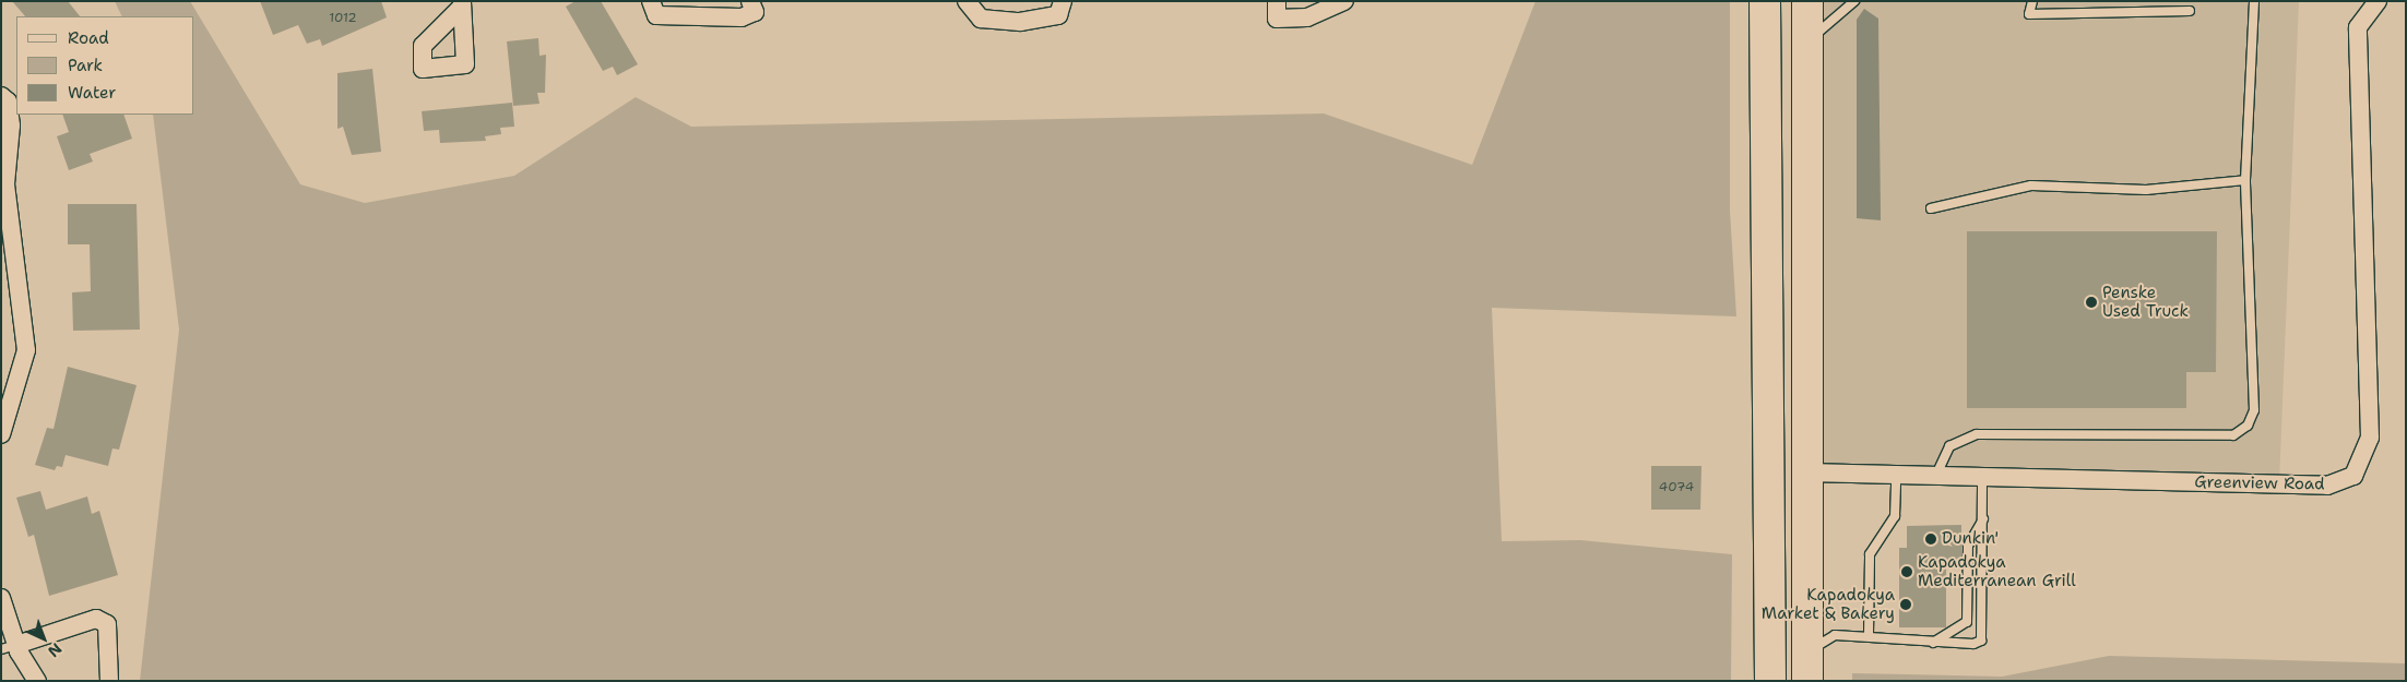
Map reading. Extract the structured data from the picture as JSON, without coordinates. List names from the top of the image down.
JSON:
{
  "streets": {
    "street": ["Greenview Road"]
  },
  "places": [
    "Penske Used Truck",
    "Dunkin'",
    "Kapadokya Mediterranean Grill",
    "Kapadokya Market & Bakery"
  ],
  "house_numbers": ["1012", "4074"],
  "legend": ["Road", "Park", "Water"],
  "north": "bottom right"
}
